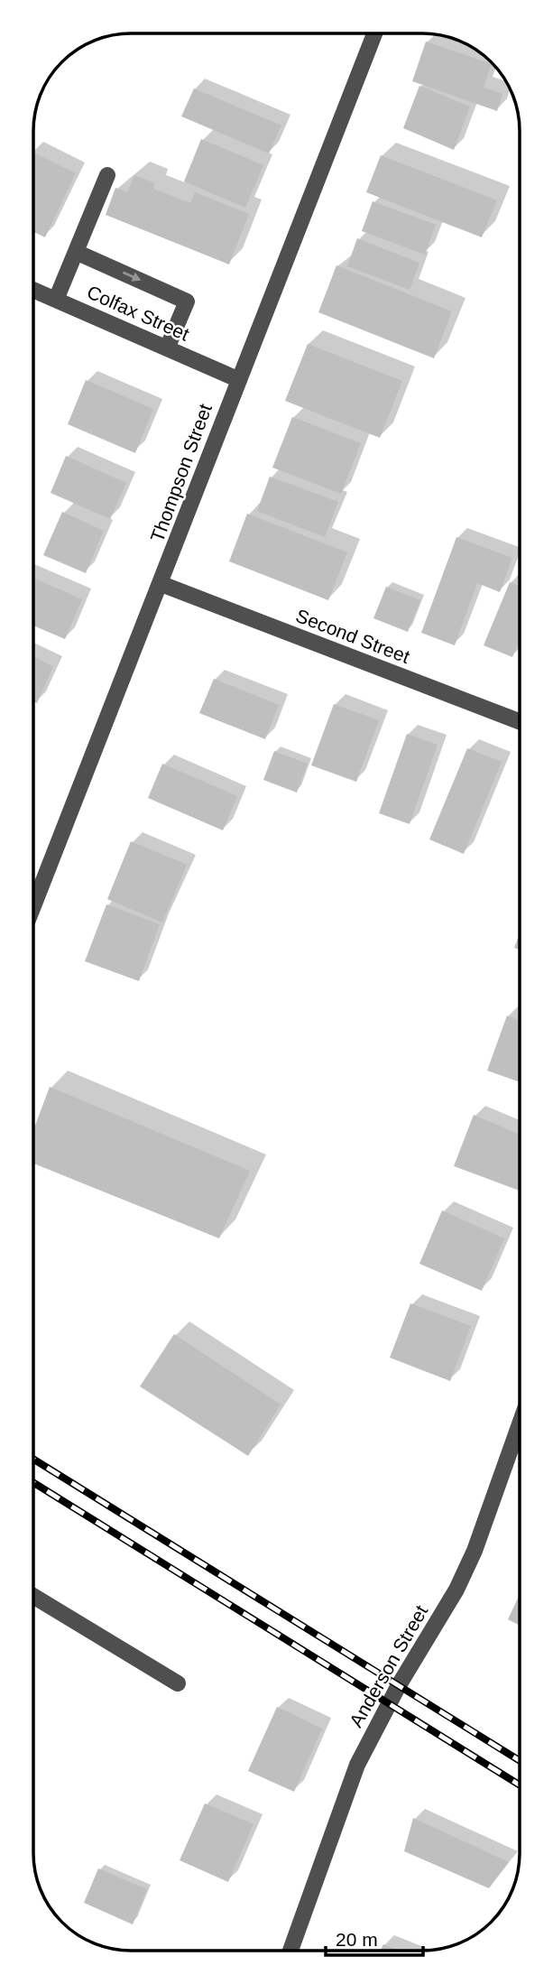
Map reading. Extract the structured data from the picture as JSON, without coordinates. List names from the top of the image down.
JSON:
{
  "streets": {
    "street": [
      "Colfax Street",
      "Thompson Street",
      "Second Street",
      "Anderson Street"
    ]
  },
  "crossings": [
    ["Colfax Street", "Thompson Street"],
    ["Thompson Street", "Second Street"]
  ],
  "scale_bar": "20 m"
}
